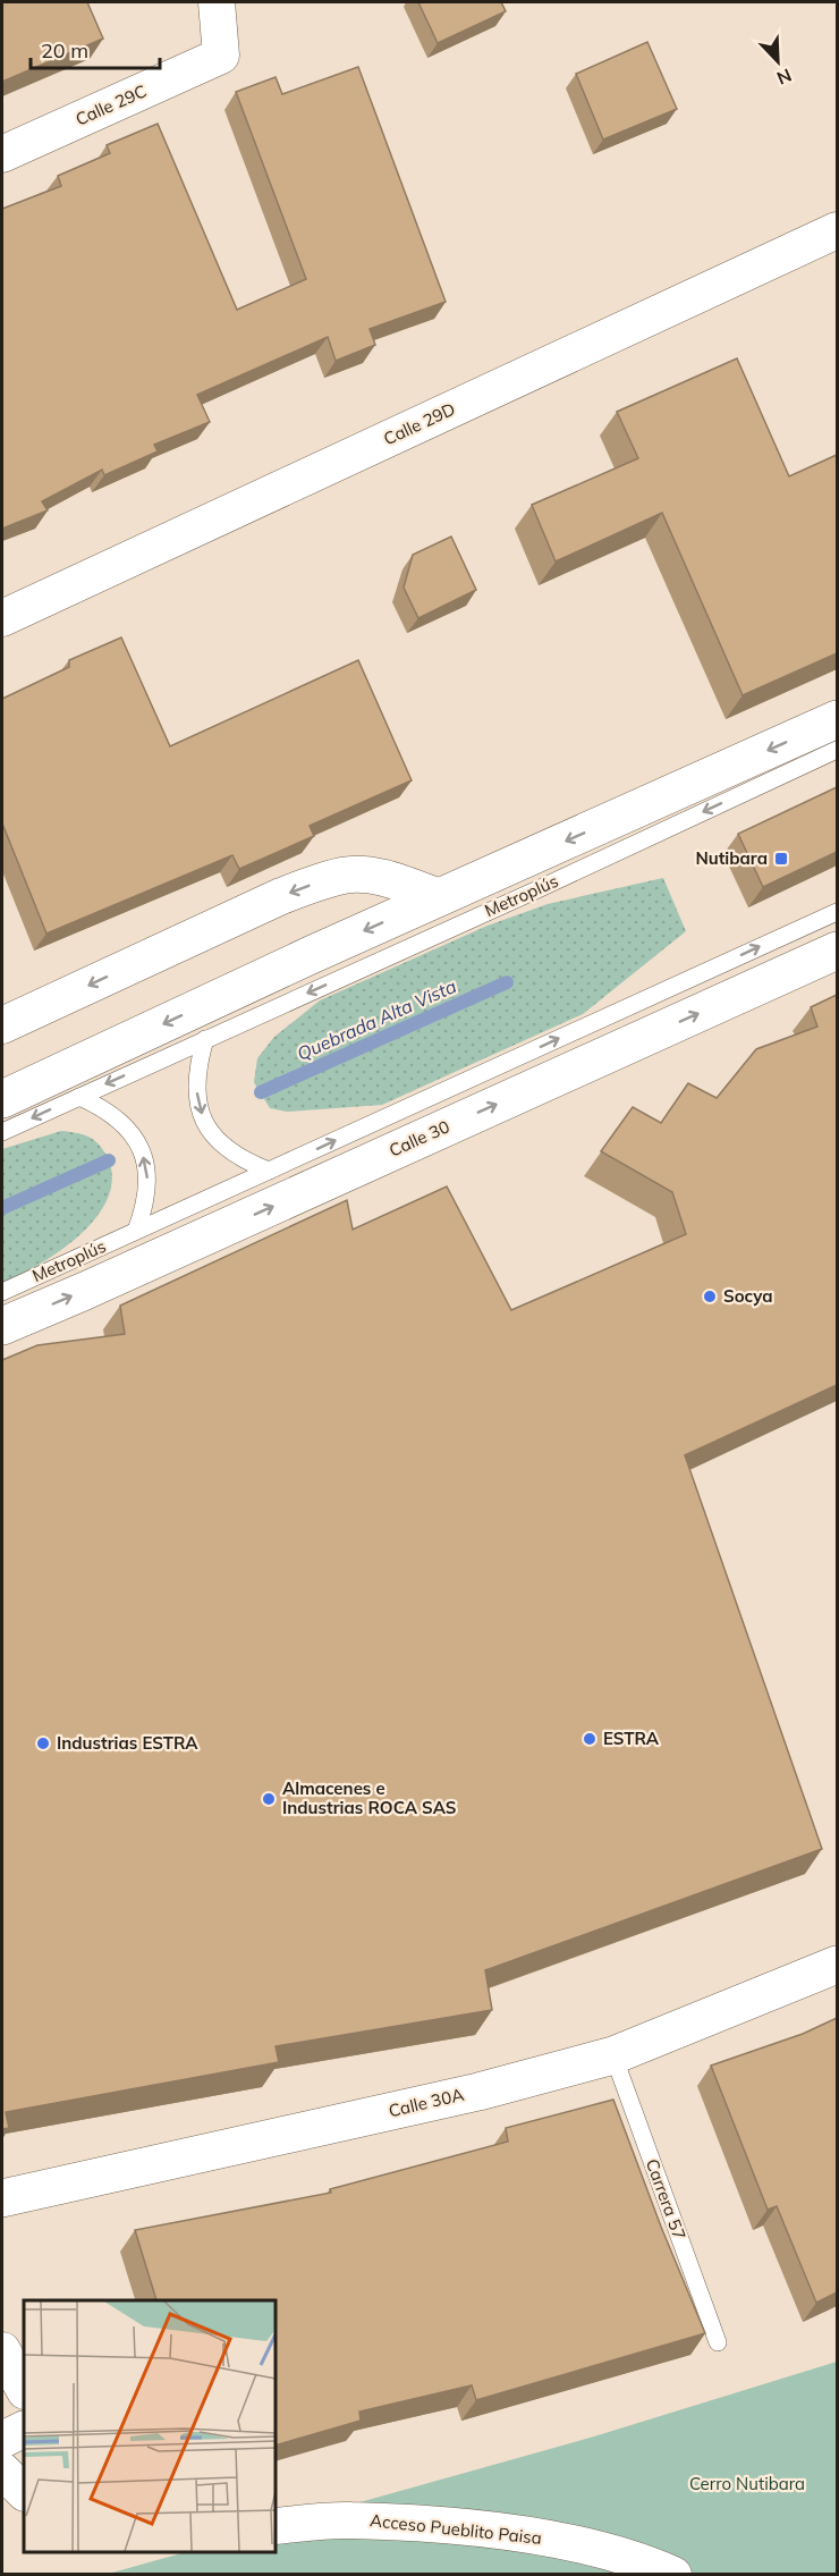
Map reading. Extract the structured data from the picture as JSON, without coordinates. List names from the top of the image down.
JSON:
{
  "streets": {
    "main road": ["Calle 30", "Calle 30A"],
    "street": ["Calle 29C", "Calle 29D", "Acceso Pueblito Paisa"],
    "lane": ["Metroplús", "Carrera 57"]
  },
  "crossings": [
    ["Calle 30A", "Carrera 57"]
  ],
  "water": ["Quebrada Alta Vista"],
  "parks": ["Cerro Nutibara"],
  "places": {
    "transit": ["Nutibara"],
    "other": [
      "Socya",
      "ESTRA",
      "Industrias ESTRA",
      "Almacenes e Industrias ROCA SAS"
    ]
  },
  "scale_bar": "20 m",
  "north": "bottom right"
}
